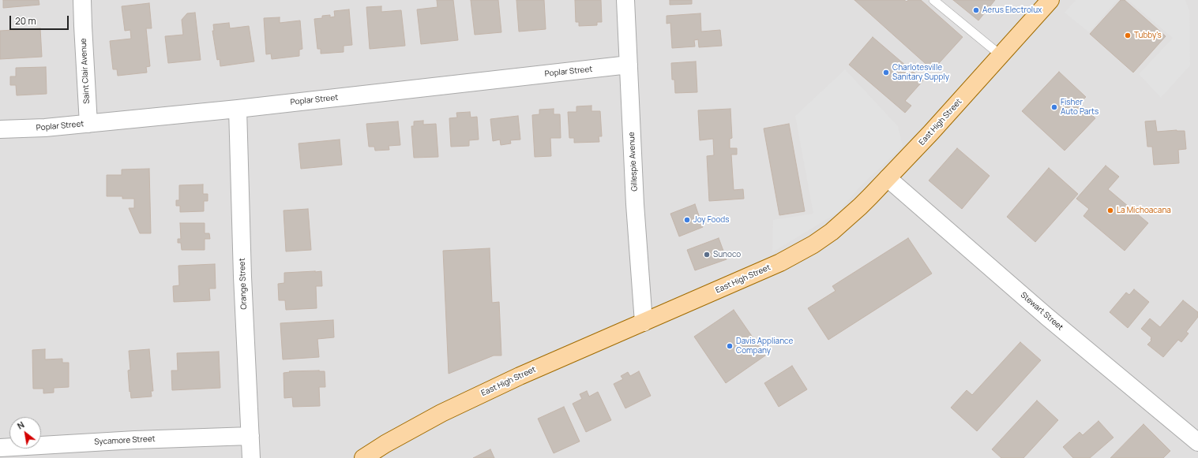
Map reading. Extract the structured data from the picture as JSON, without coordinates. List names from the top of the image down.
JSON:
{
  "streets": {
    "main road": ["East High Street"],
    "street": [
      "Saint Clair Avenue",
      "Poplar Street",
      "Gillespie Avenue",
      "Orange Street",
      "Stewart Street",
      "Sycamore Street"
    ]
  },
  "crossings": [
    ["Saint Clair Avenue", "Poplar Street"],
    ["Poplar Street", "Gillespie Avenue"],
    ["Poplar Street", "Orange Street"],
    ["East High Street", "Gillespie Avenue"],
    ["East High Street", "Stewart Street"],
    ["Orange Street", "Sycamore Street"]
  ],
  "places": [
    "Aerus Electrolux",
    "Tubby's",
    "Charlotesville Sanitary Supply",
    "Fisher Auto Parts",
    "La Michoacana",
    "Joy Foods",
    "Sunoco",
    "Davis Appliance Company"
  ],
  "scale_bar": "20 m",
  "north": "top left"
}
